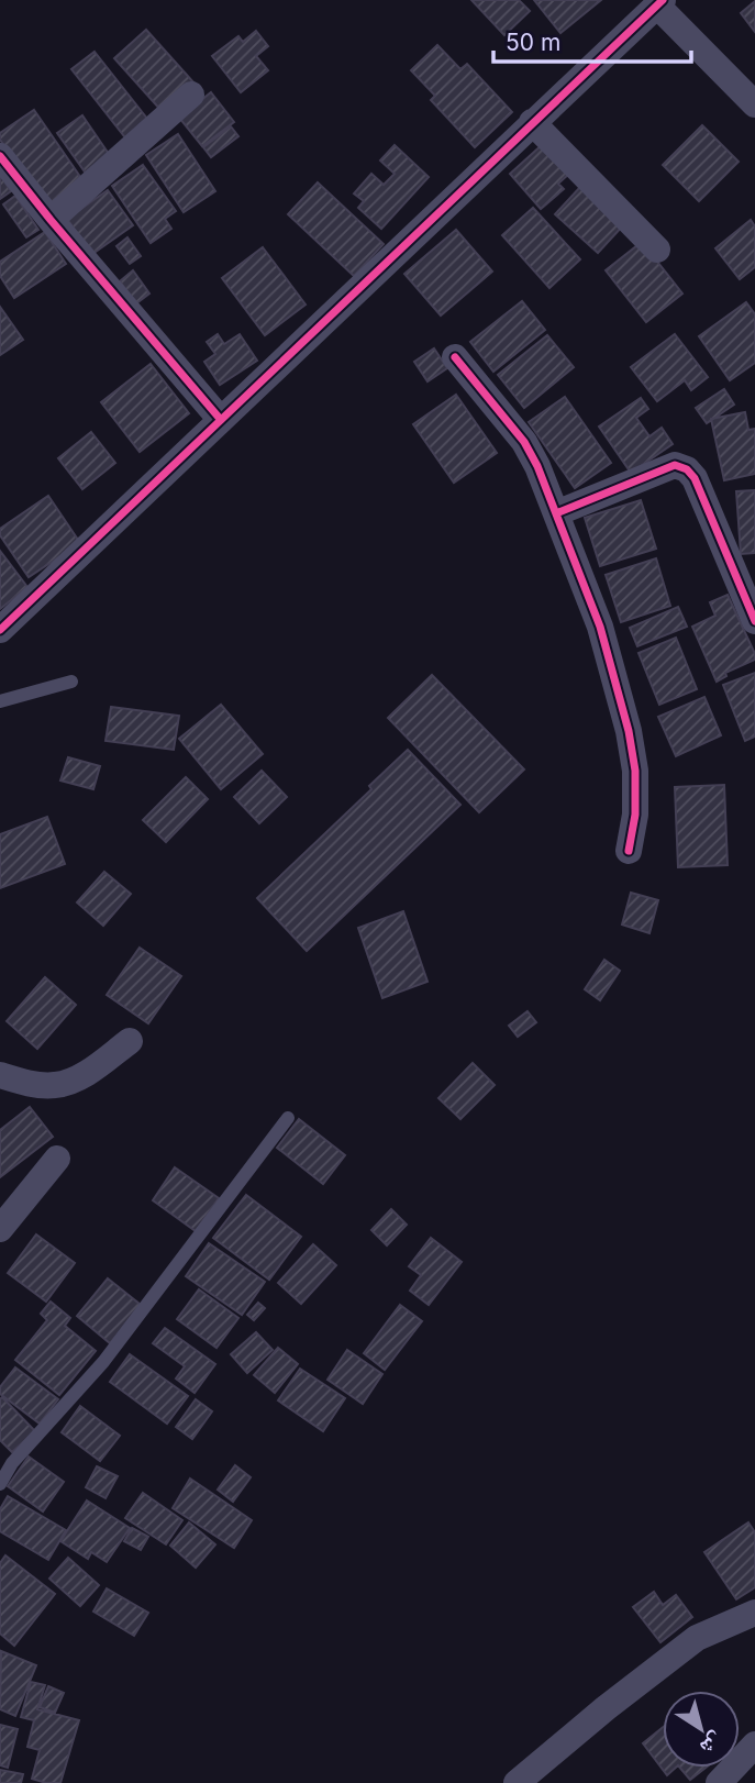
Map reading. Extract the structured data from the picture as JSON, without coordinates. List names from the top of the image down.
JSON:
{
  "scale_bar": "50 m",
  "north": "bottom right"
}
